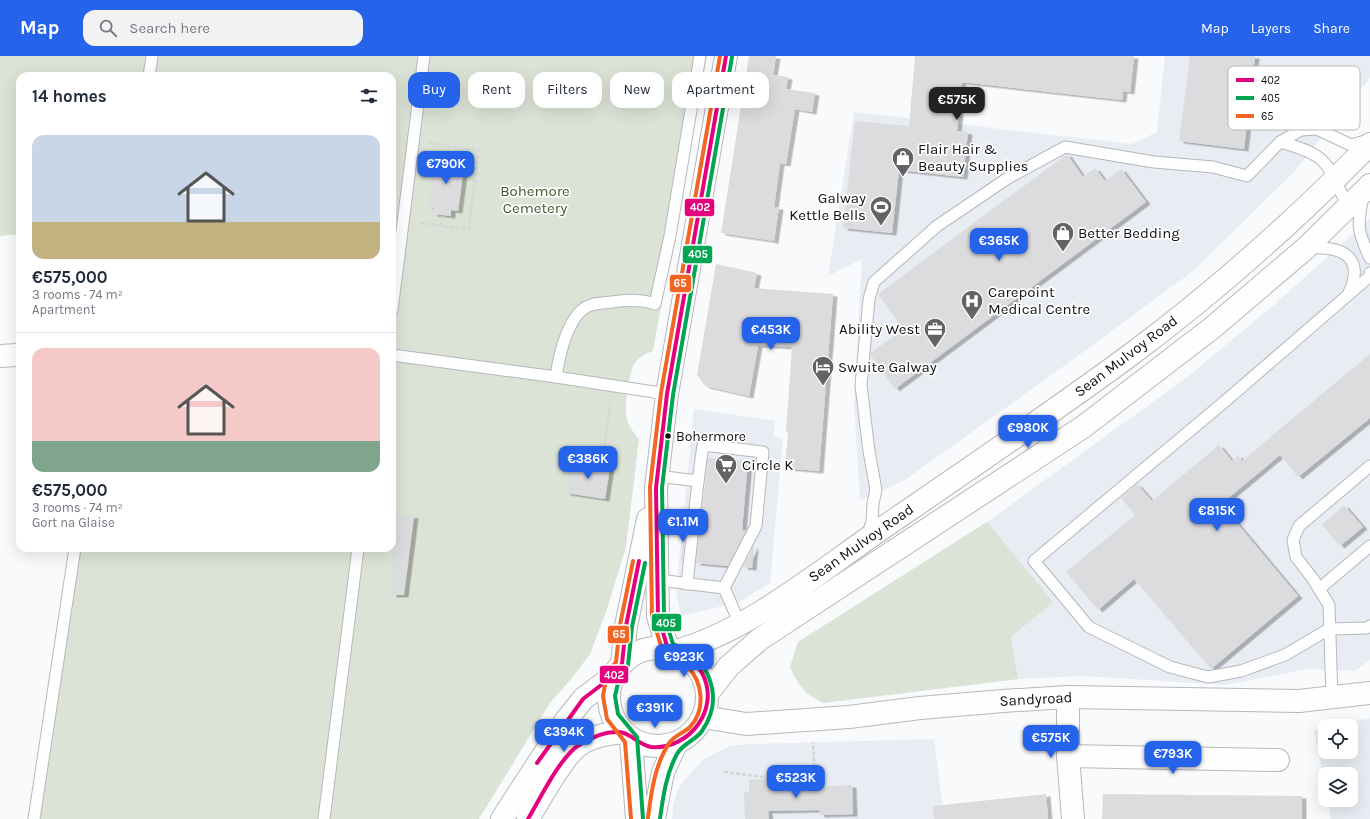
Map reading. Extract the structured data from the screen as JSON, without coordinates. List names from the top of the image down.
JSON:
{
  "streets": {
    "main road": ["Sean Mulvoy Road", "Sandyroad"]
  },
  "crossings": [
    ["Sean Mulvoy Road", "Sandyroad"]
  ],
  "parks": ["Bohemore Cemetery"],
  "places": {
    "shop": ["Flair Hair & Beauty Supplies", "Better Bedding"],
    "sports": ["Galway Kettle Bells"],
    "hospital": ["Carepoint Medical Centre"],
    "office": ["Ability West"],
    "hotel": ["Swuite Galway"],
    "other": ["Bohermore"],
    "supermarket": ["Circle K"]
  },
  "lines": ["transit line 402", "transit line 65", "transit line 405"],
  "legend": ["402", "405", "65"],
  "page": {
    "header": "Map",
    "search": "Search here",
    "nav": ["Map", "Layers", "Share"],
    "chip": [
      "Buy",
      "Rent",
      "Filters",
      "New",
      "Apartment"
    ],
    "heading": "14 homes",
    "price": [
      "€575K",
      "€790K",
      "€365K",
      "€453K",
      "€980K",
      "€386K",
      "€815K",
      "€1.1M",
      "€923K",
      "€391K",
      "€394K",
      "€575K",
      "€793K",
      "€523K"
    ],
    "list": [
      {
        "name": "€575,000",
        "note": "3 rooms · 74 m² · Apartment"
      },
      {
        "name": "€575,000",
        "note": "3 rooms · 74 m² · Gort na Glaise"
      }
    ]
  }
}
